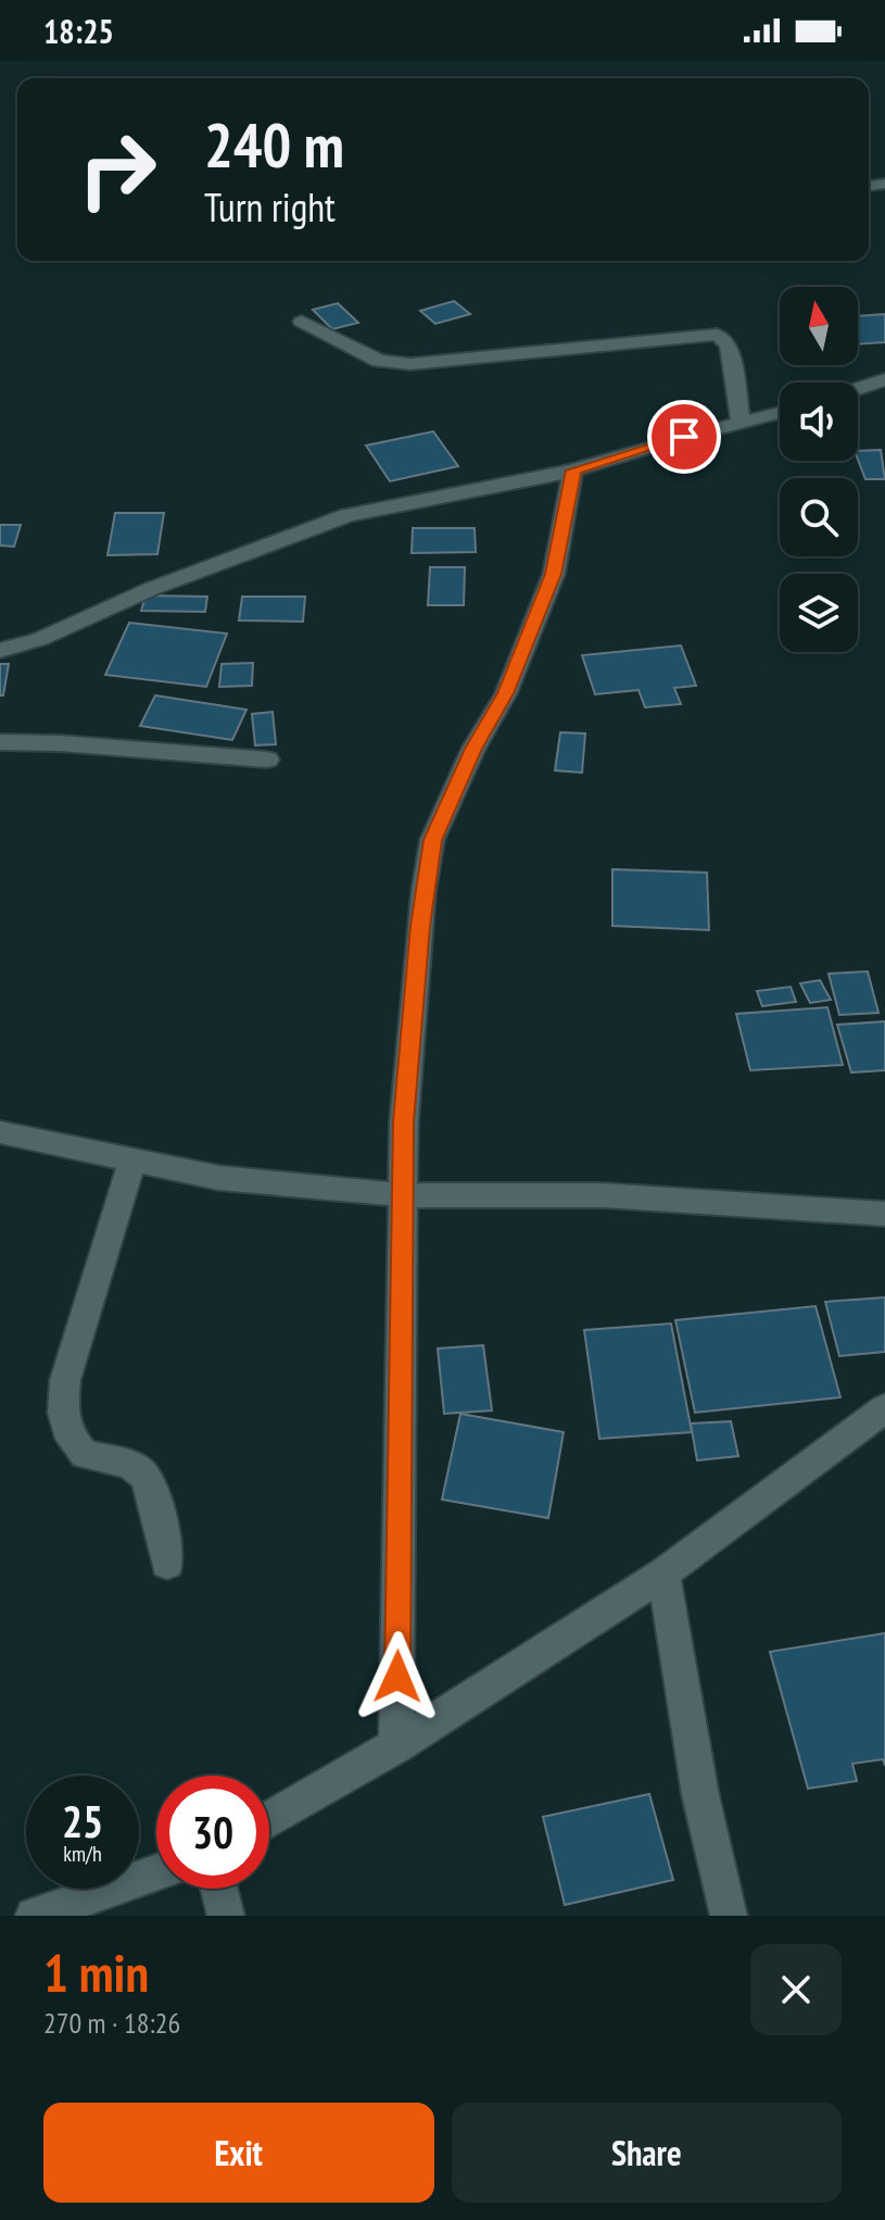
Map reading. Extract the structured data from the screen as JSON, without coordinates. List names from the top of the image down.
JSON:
{
  "north": "top",
  "page": {
    "status": "18:25",
    "turn": ["240 m", "Turn right"],
    "speed": "25 km/h",
    "limit": "30",
    "heading": ["1 min", "270 m · 18:26"],
    "buttons": ["Exit", "Share"]
  }
}
